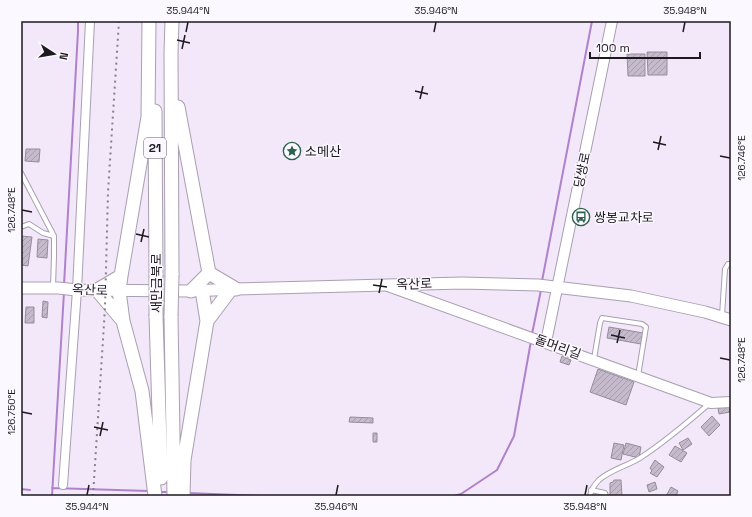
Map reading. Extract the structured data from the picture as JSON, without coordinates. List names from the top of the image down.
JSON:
{
  "streets": {
    "highway": ["21", "새만금북로"],
    "main road": ["옥산로"],
    "street": ["당쌍로", "돌머리길"]
  },
  "crossings": [
    ["당쌍로", "옥산로"],
    ["당쌍로", "돌머리길"],
    ["옥산로", "돌머리길"]
  ],
  "places": {
    "place": ["소메산"],
    "bus stop": ["쌍봉교차로"]
  },
  "scale_bar": "100 m",
  "north": "right",
  "coordinates": [
    "35.944°N",
    "35.946°N",
    "35.948°N",
    "126.746°E",
    "126.748°E",
    "126.750°E"
  ]
}
